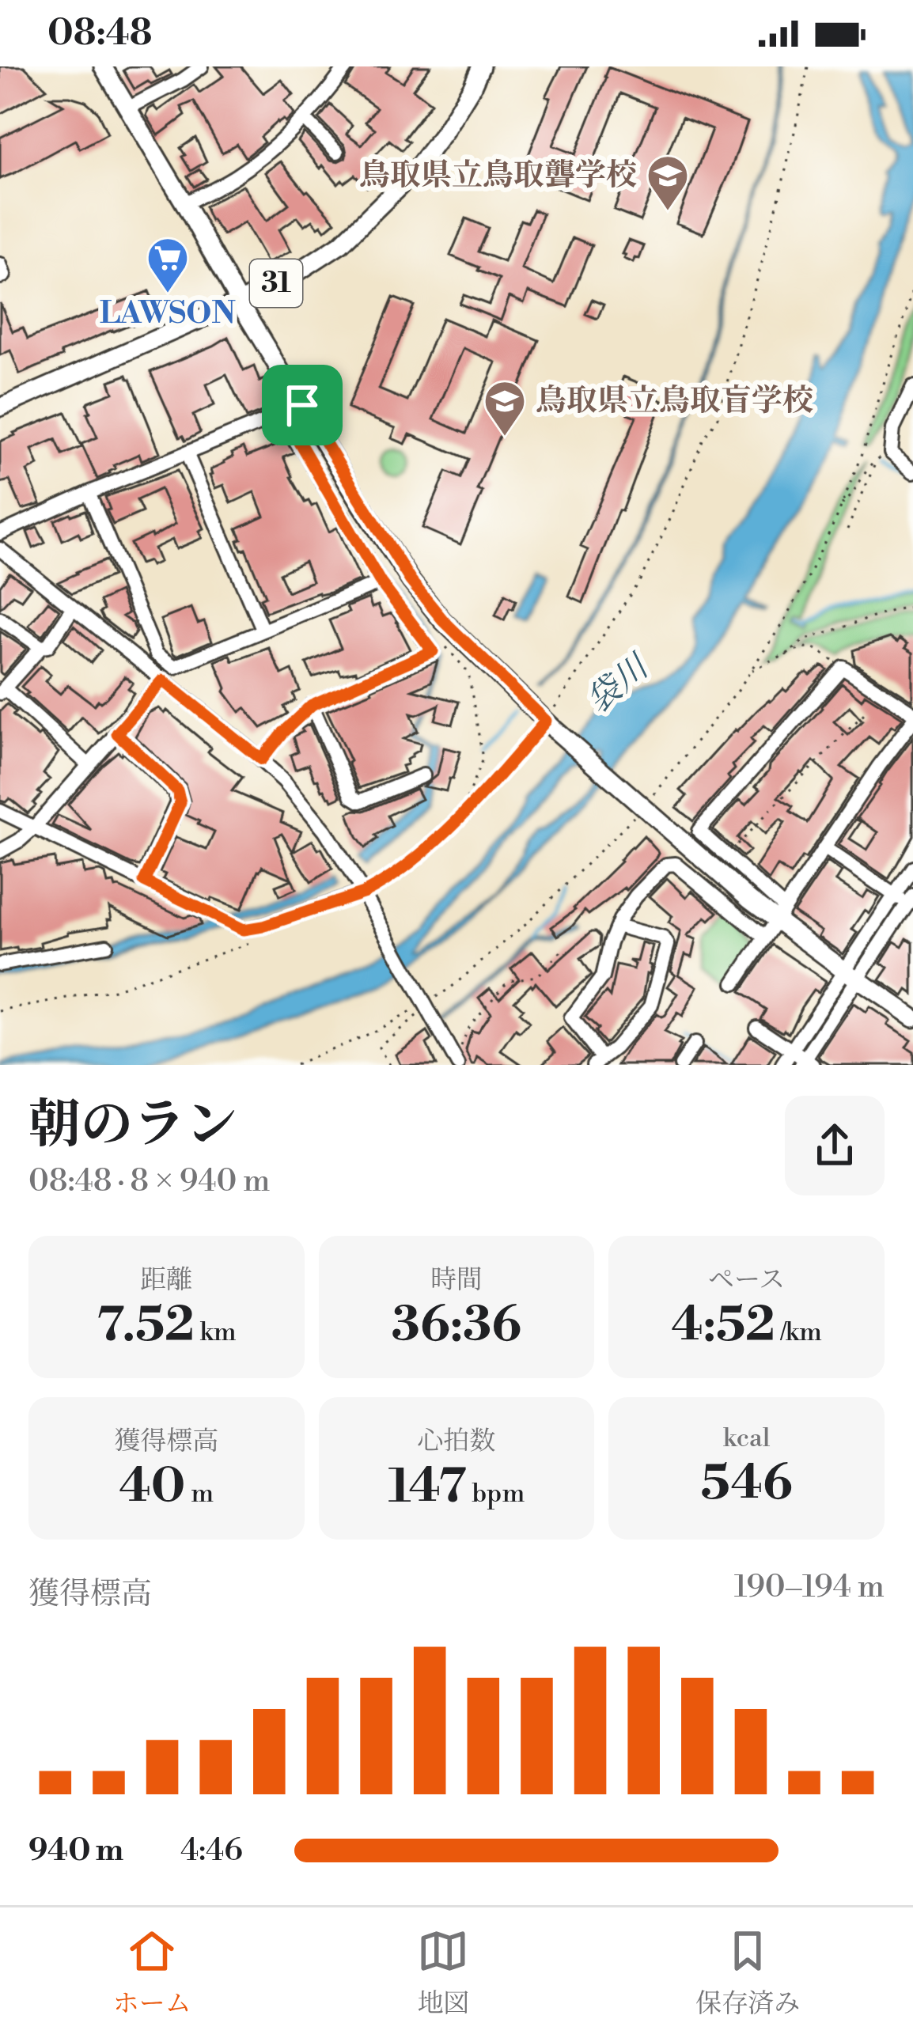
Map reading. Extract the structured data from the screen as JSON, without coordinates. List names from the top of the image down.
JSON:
{
  "streets": {
    "main road": ["31"]
  },
  "water": ["袋川"],
  "places": {
    "school or university": ["鳥取県立鳥取聾学校", "鳥取県立鳥取盲学校"],
    "supermarket": ["LAWSON"]
  },
  "page": {
    "status": "08:48",
    "heading": ["朝のラン", "08:48 · 8 × 940 m"],
    "stats": [
      ["距離", "7.52 km"],
      ["時間", "36:36"],
      ["ペース", "4:52 /km"],
      ["獲得標高", "40 m"],
      ["心拍数", "147 bpm"],
      ["kcal", "546"]
    ],
    "chart": ["獲得標高", "190–194 m"],
    "list": [
      {
        "name": "940 m",
        "note": "4:46"
      }
    ],
    "tabs": ["ホーム", "地図", "保存済み"]
  }
}
